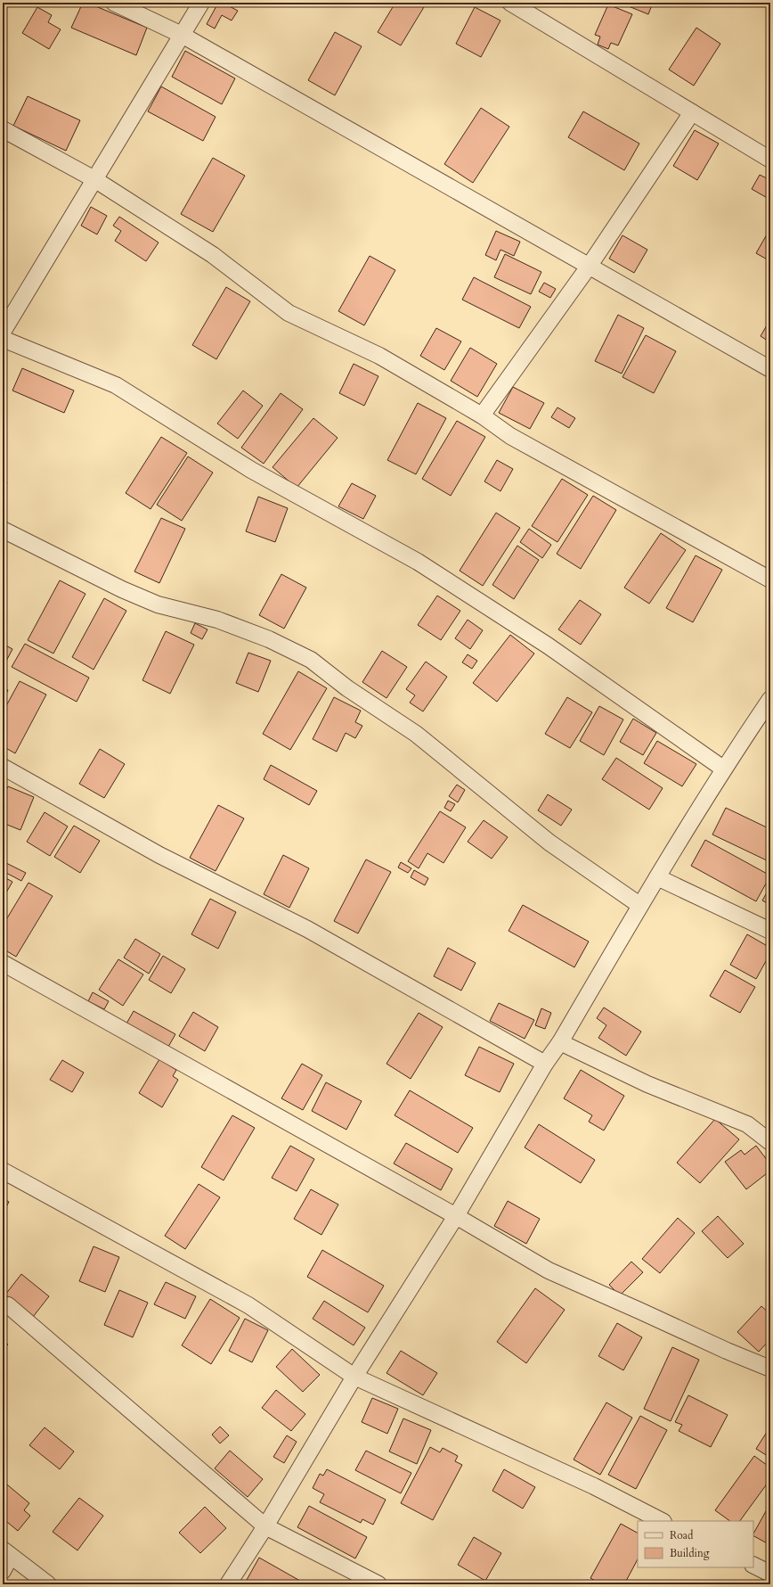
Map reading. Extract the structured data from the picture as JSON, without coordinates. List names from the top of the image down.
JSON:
{
  "legend": ["Road", "Building"]
}
